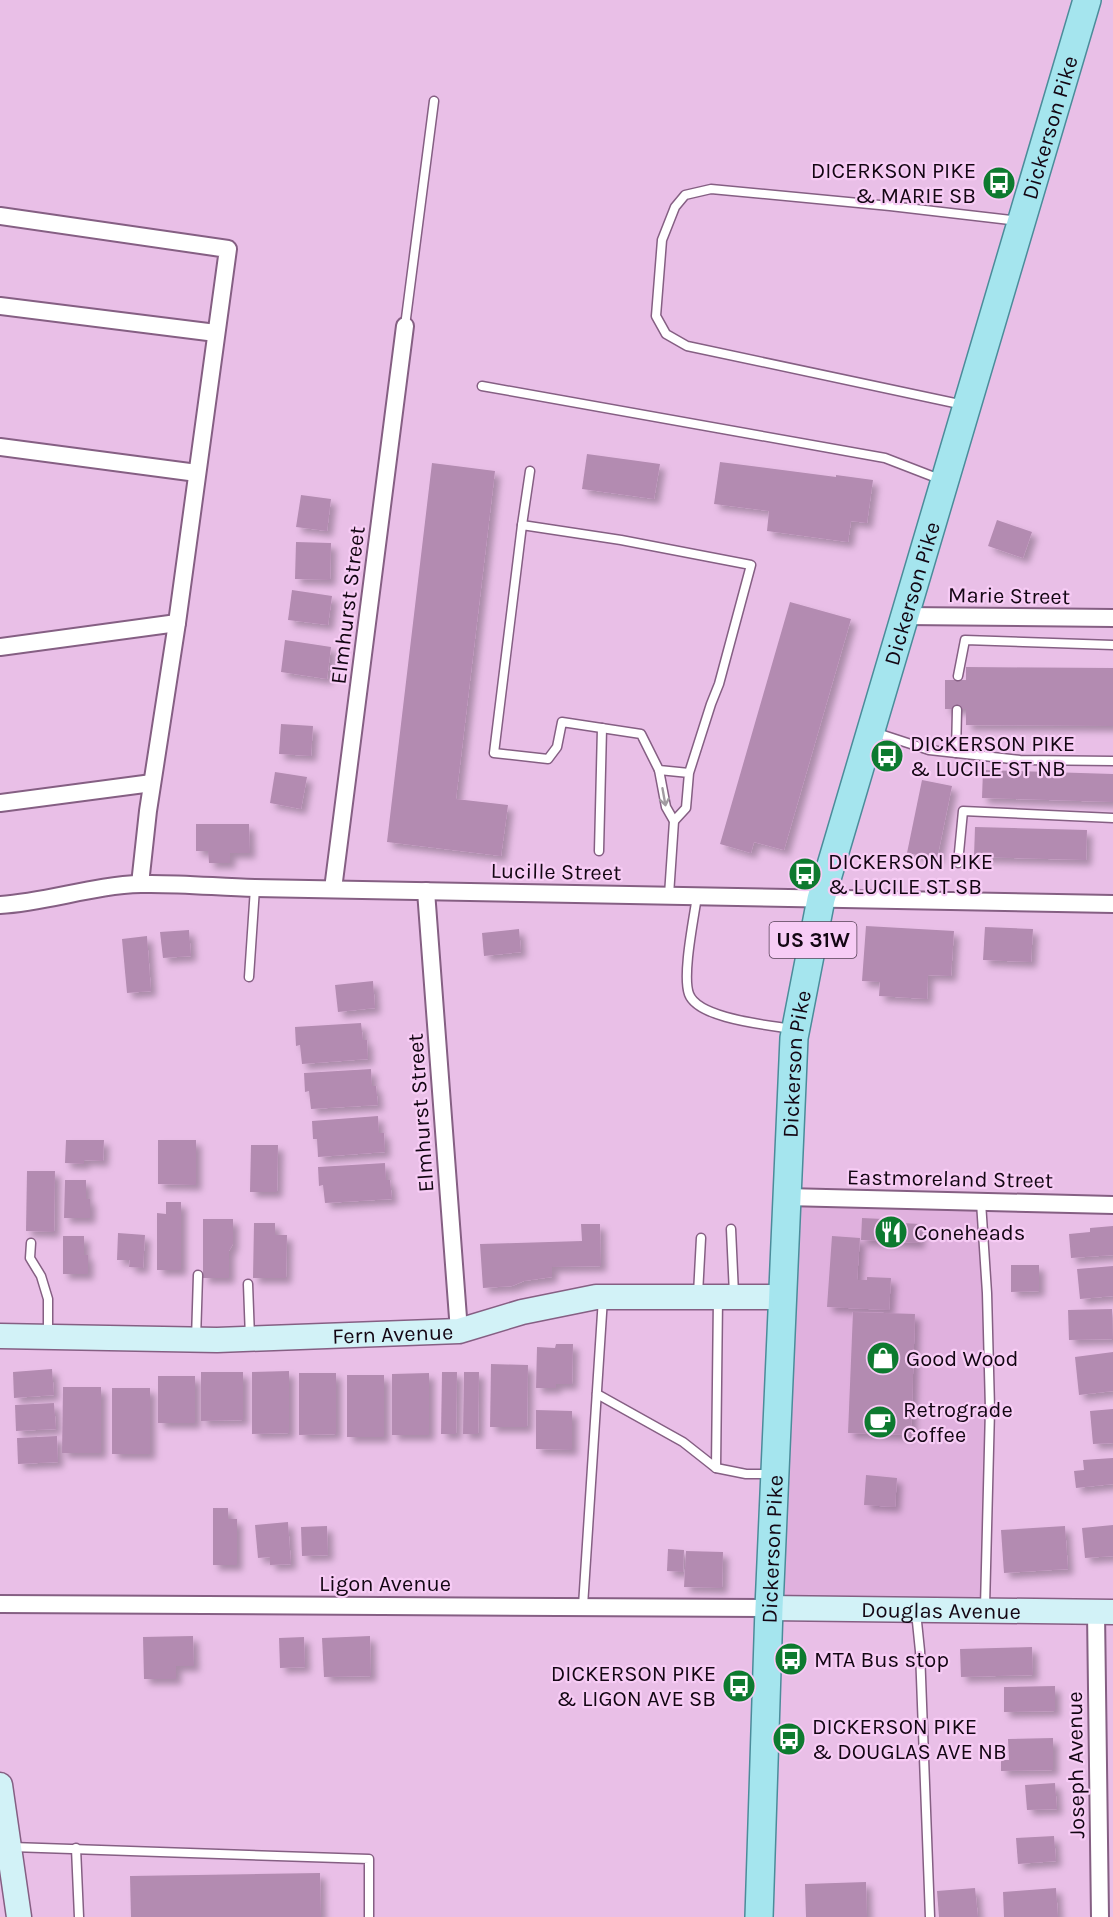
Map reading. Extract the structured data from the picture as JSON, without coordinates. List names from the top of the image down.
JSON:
{
  "streets": {
    "main road": ["Dickerson Pike", "US 31W"],
    "street": [
      "Marie Street",
      "Elmhurst Street",
      "Lucille Street",
      "Eastmoreland Street",
      "Fern Avenue",
      "Ligon Avenue",
      "Douglas Avenue",
      "Joseph Avenue"
    ]
  },
  "crossings": [
    ["Dickerson Pike", "Marie Street"],
    ["Dickerson Pike", "Lucille Street"],
    ["Dickerson Pike", "Eastmoreland Street"],
    ["Dickerson Pike", "Fern Avenue"],
    ["Dickerson Pike", "Ligon Avenue"],
    ["Dickerson Pike", "Douglas Avenue"],
    ["Elmhurst Street", "Lucille Street"],
    ["Elmhurst Street", "Fern Avenue"],
    ["Ligon Avenue", "Douglas Avenue"],
    ["Douglas Avenue", "Joseph Avenue"]
  ],
  "places": {
    "bus stop": [
      "DICERKSON PIKE & MARIE SB",
      "DICKERSON PIKE & LUCILE ST NB",
      "DICKERSON PIKE & LUCILE ST SB",
      "MTA Bus stop",
      "DICKERSON PIKE & LIGON AVE SB",
      "DICKERSON PIKE & DOUGLAS AVE NB"
    ],
    "restaurant": ["Coneheads"],
    "shop": ["Good Wood"],
    "cafe": ["Retrograde Coffee"]
  }
}
